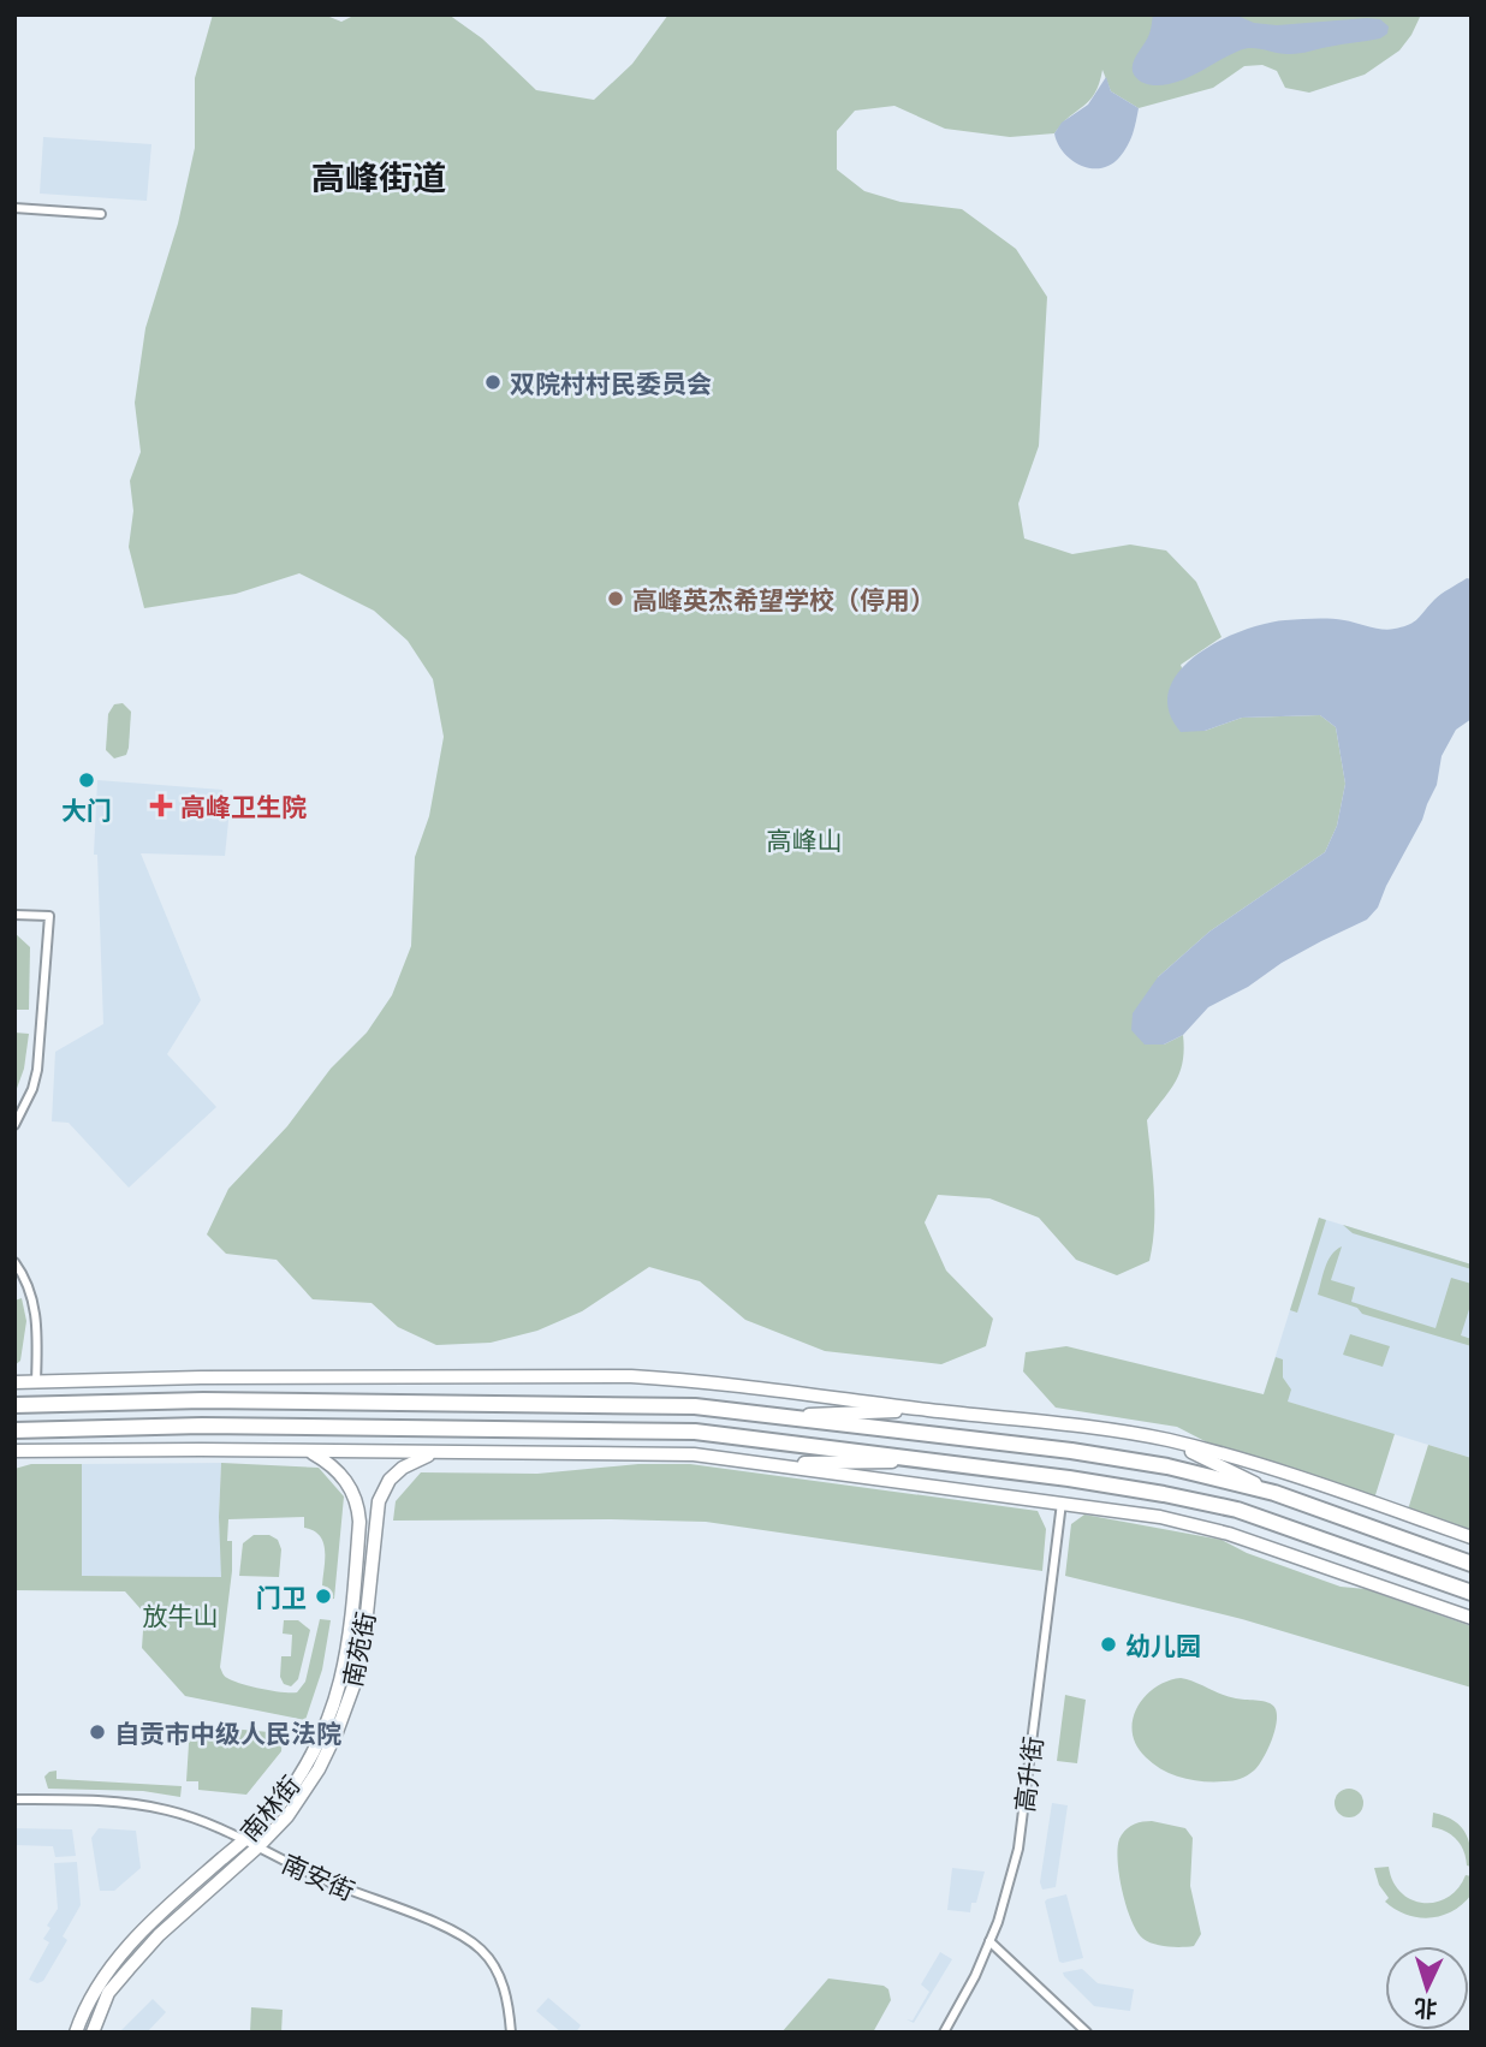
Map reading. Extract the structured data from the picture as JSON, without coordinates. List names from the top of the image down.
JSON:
{
  "streets": {
    "street": [
      "南苑街",
      "高升街",
      "南林街",
      "南安街"
    ]
  },
  "crossings": [
    ["南苑街", "南林街"],
    ["南苑街", "南安街"],
    ["南林街", "南安街"]
  ],
  "districts": ["高峰街道"],
  "parks": ["高峰山", "放牛山"],
  "places": {
    "other": [
      "双院村村民委员会",
      "高峰英杰希望学校（停用）",
      "大门",
      "门卫",
      "幼儿园",
      "自贡市中级人民法院"
    ],
    "health": ["高峰卫生院"]
  },
  "north": "bottom"
}
